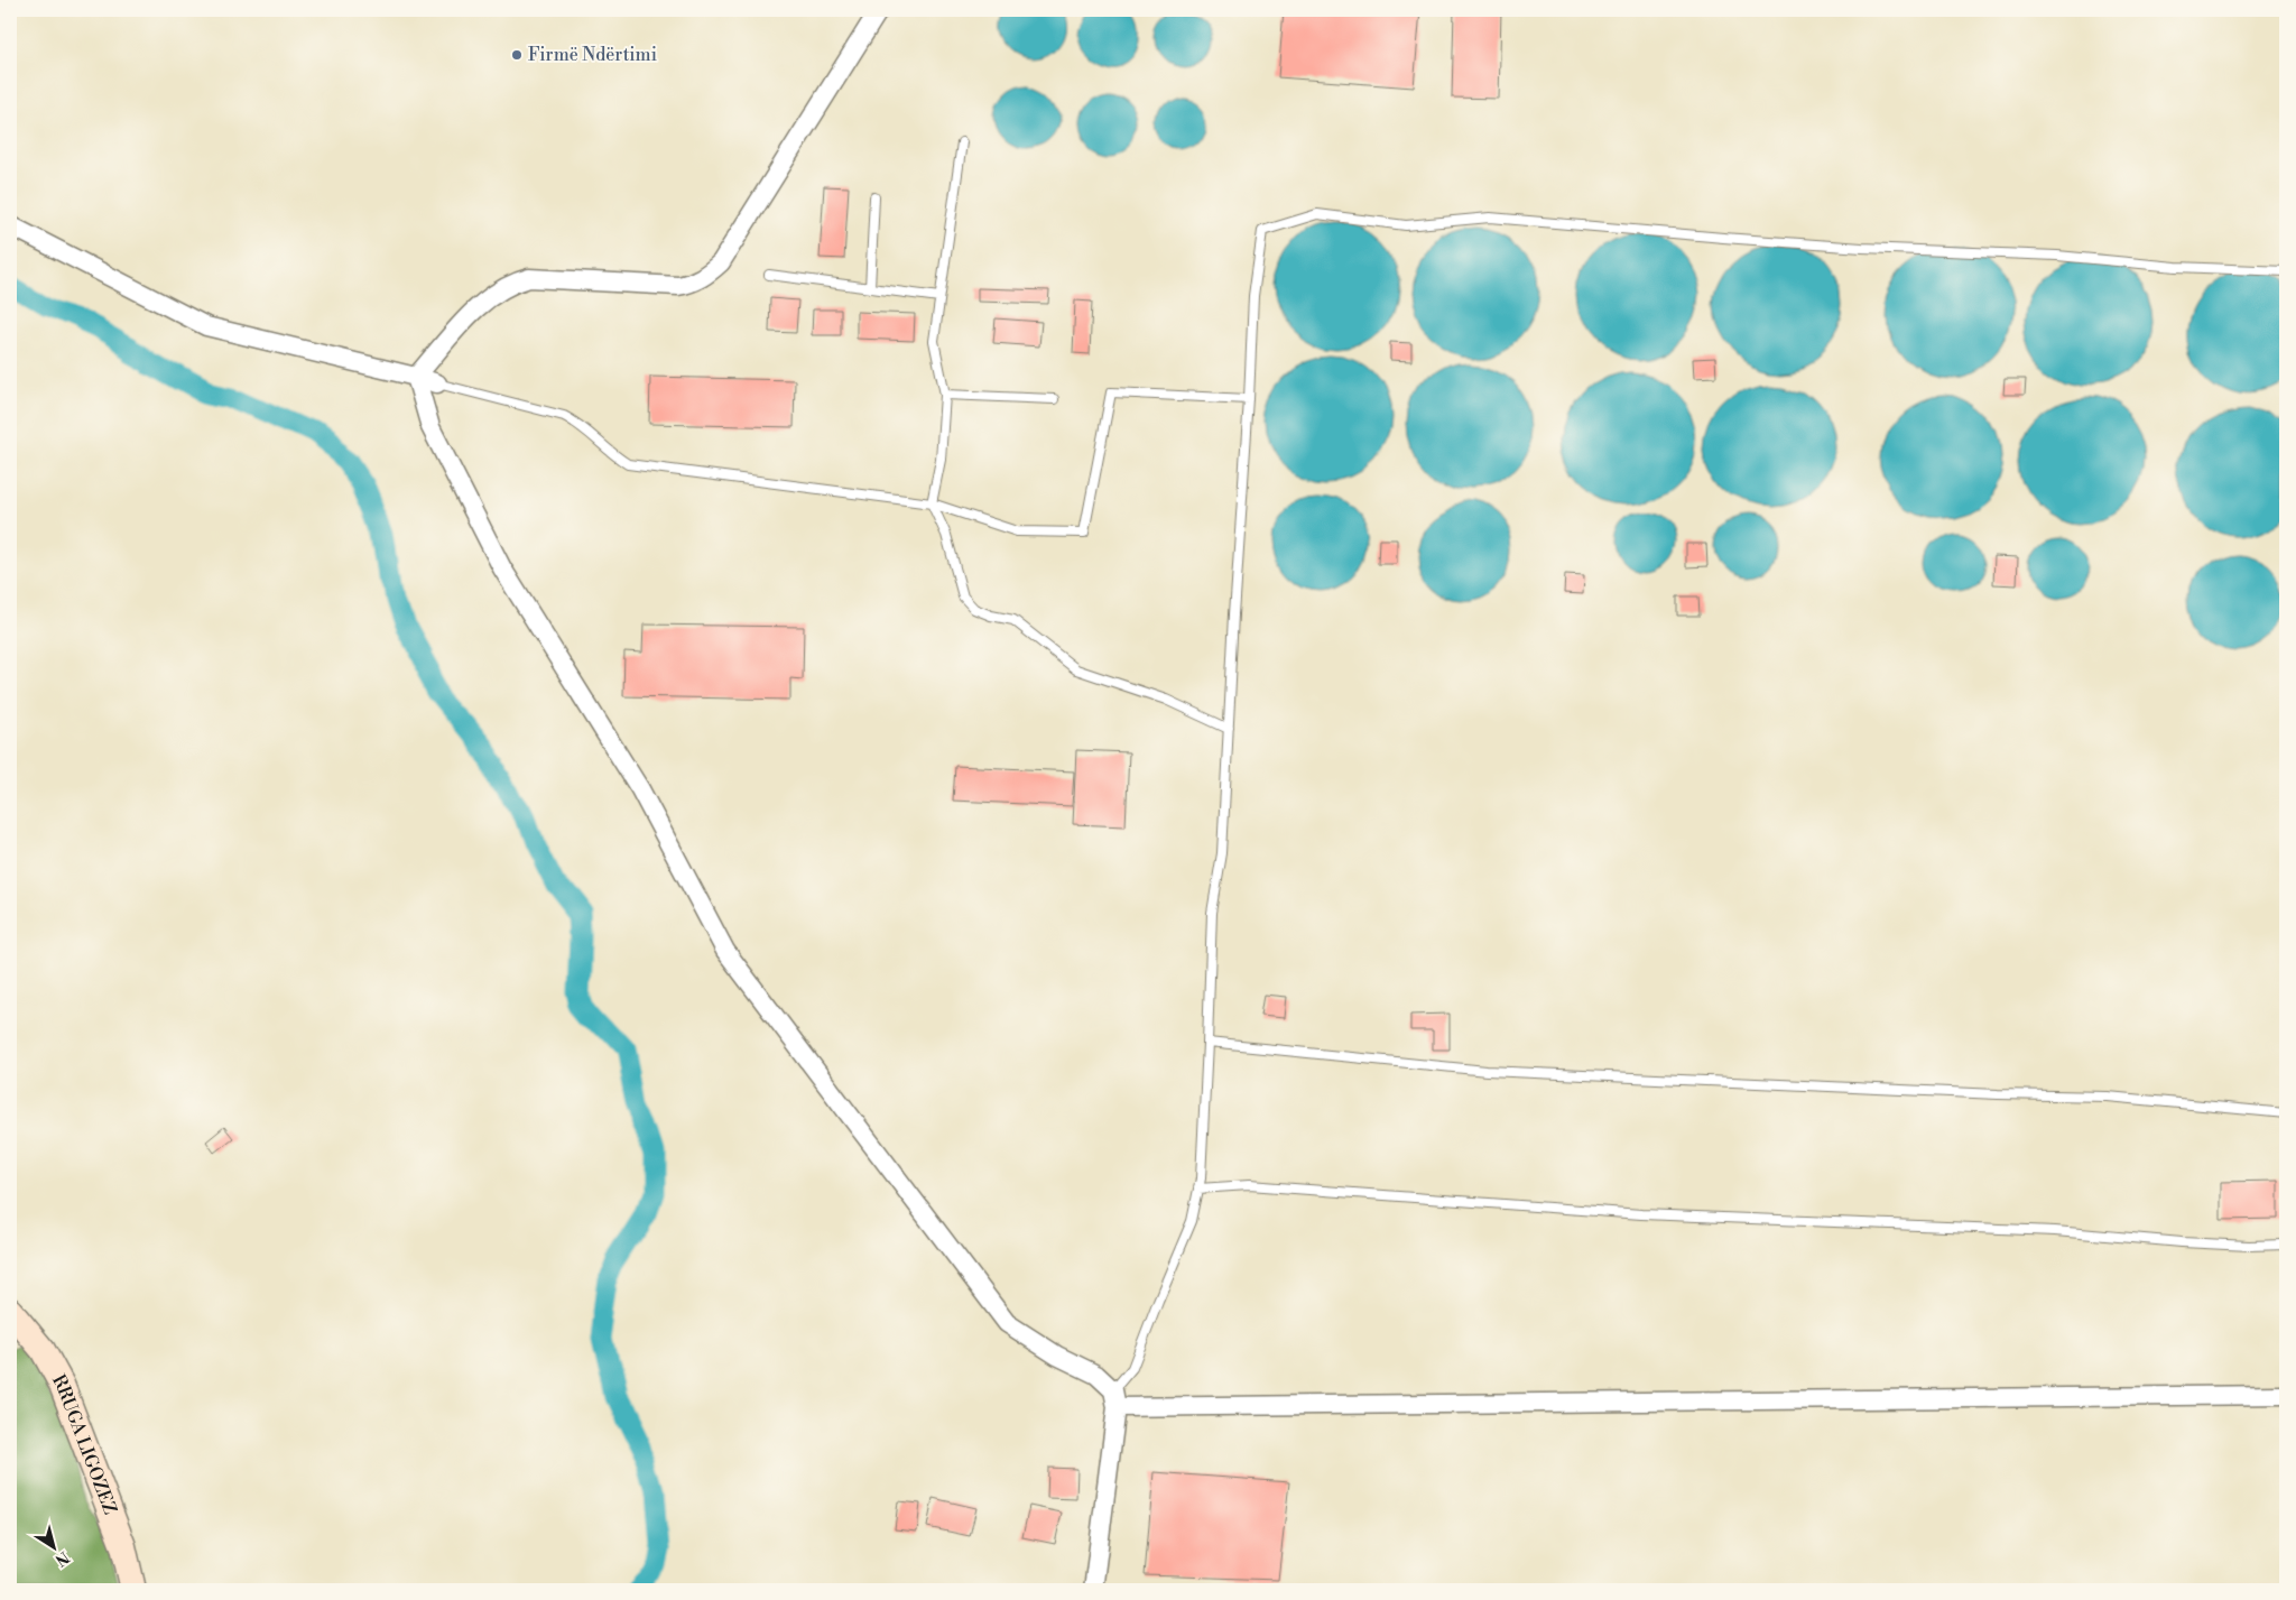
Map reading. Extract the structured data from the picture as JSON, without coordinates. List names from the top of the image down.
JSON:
{
  "streets": {
    "street": ["RRUGA LIGOZEZ"]
  },
  "places": ["Firmë Ndërtimi"],
  "north": "bottom right"
}
